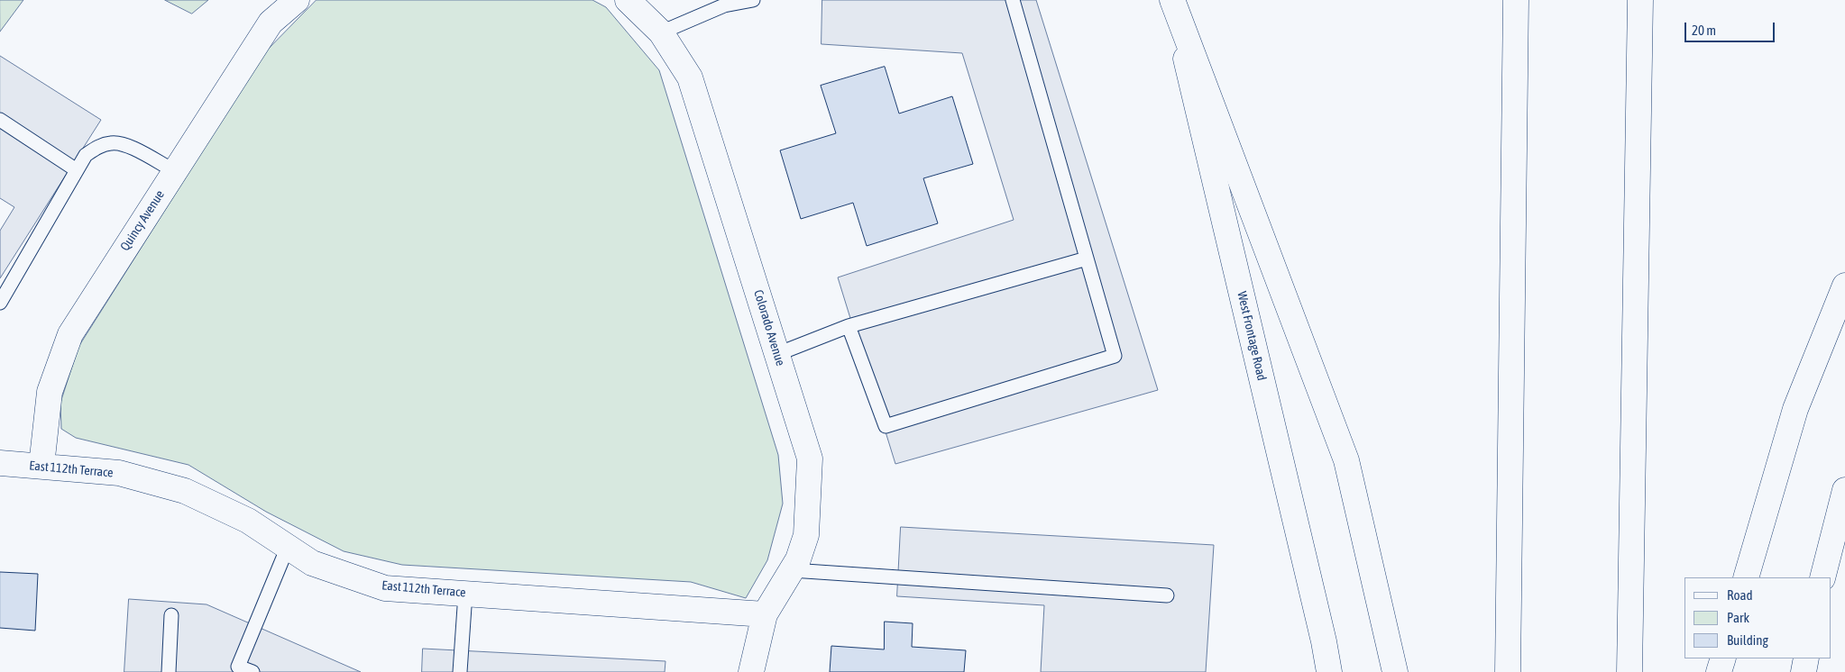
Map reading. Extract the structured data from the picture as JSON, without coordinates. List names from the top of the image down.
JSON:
{
  "streets": {
    "main road": [
      "Quincy Avenue",
      "Colorado Avenue",
      "West Frontage Road",
      "East 112th Terrace"
    ]
  },
  "crossings": [
    ["Quincy Avenue", "East 112th Terrace"],
    ["Colorado Avenue", "East 112th Terrace"]
  ],
  "legend": ["Road", "Park", "Building"],
  "scale_bar": "20 m"
}
